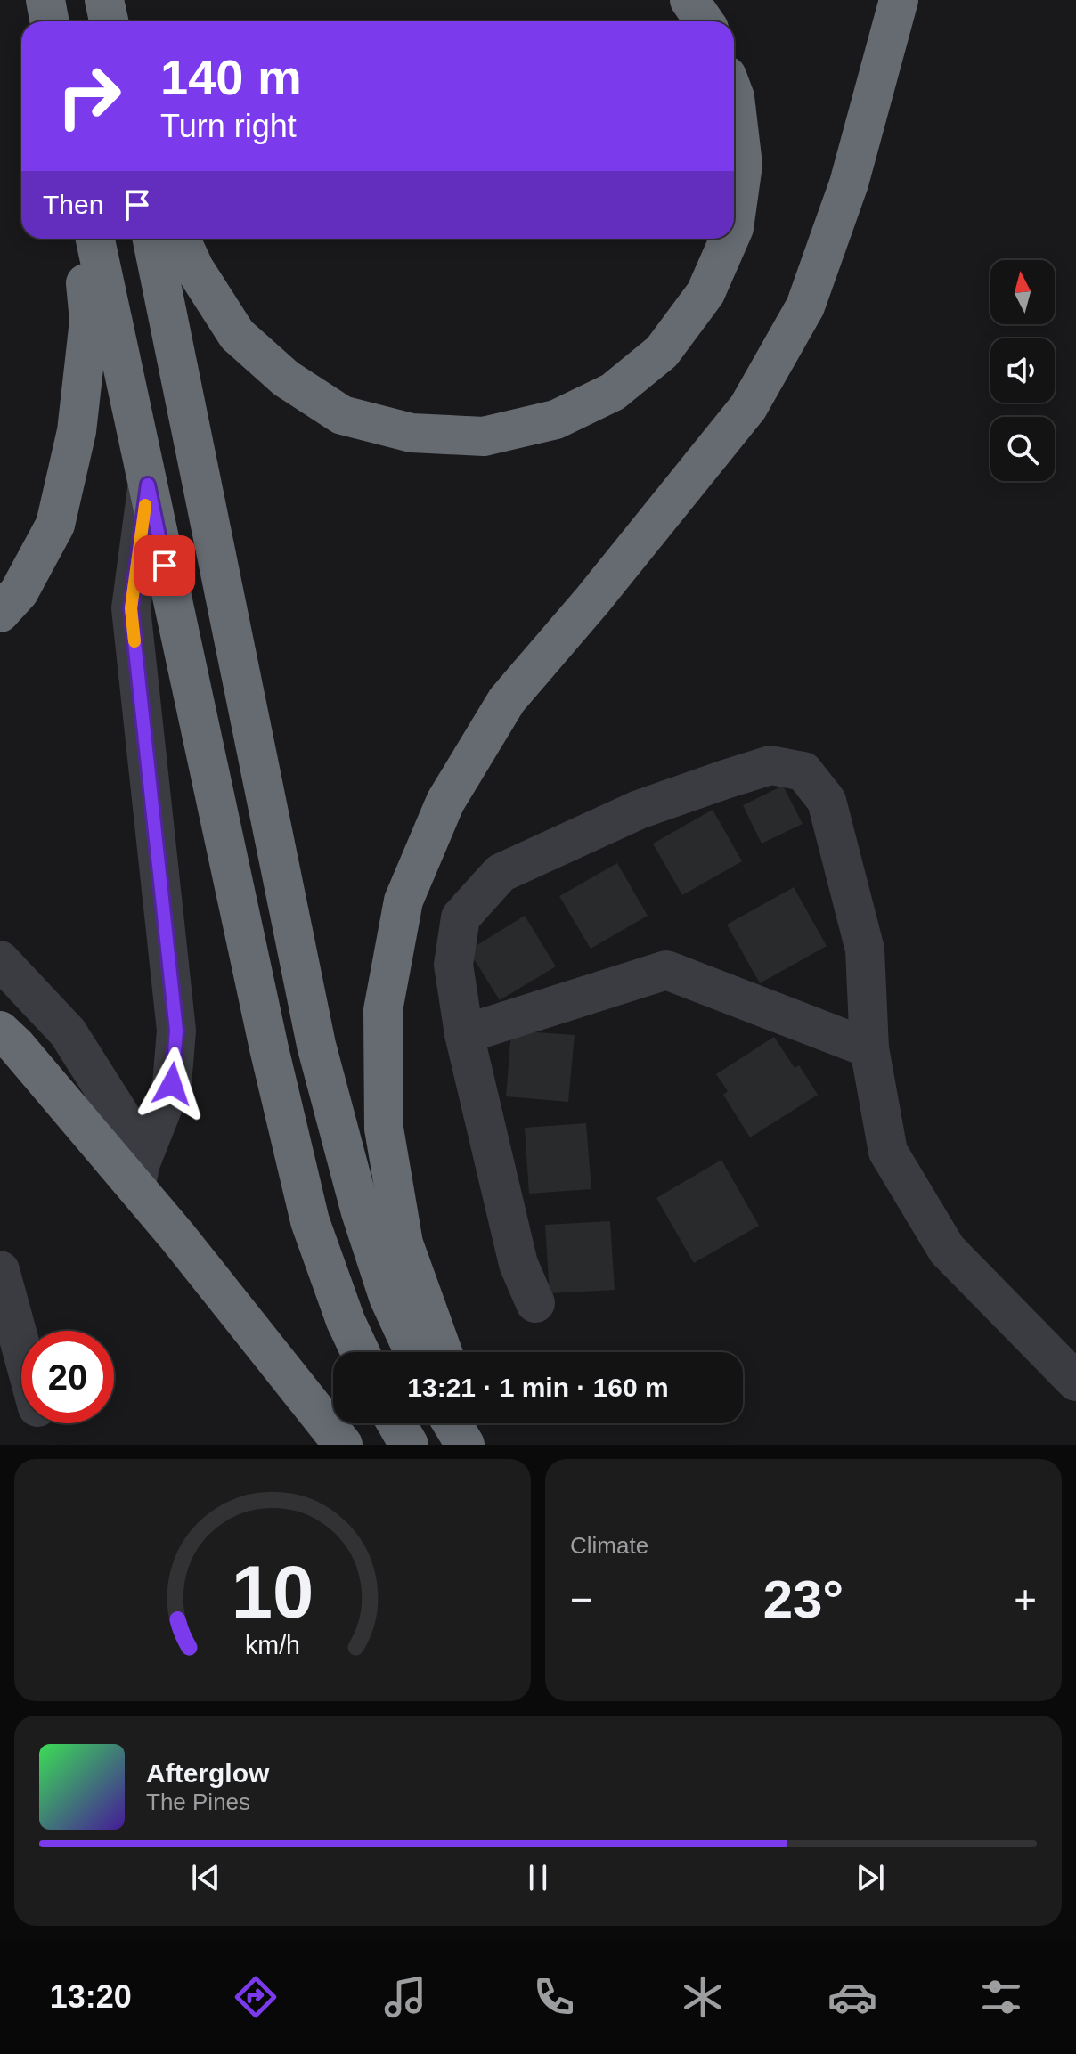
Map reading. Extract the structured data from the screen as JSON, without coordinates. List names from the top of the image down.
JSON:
{
  "north": "top",
  "page": {
    "turn": ["140 m", "Turn right"],
    "then": "Then",
    "limit": "20",
    "trip": "13:21 · 1 min · 160 m",
    "tile": "Climate",
    "heat": ["−", "23°", "+"],
    "song": ["Afterglow", "The Pines"],
    "tabs": "13:20",
    "gauge": ["10", "km/h"]
  }
}
